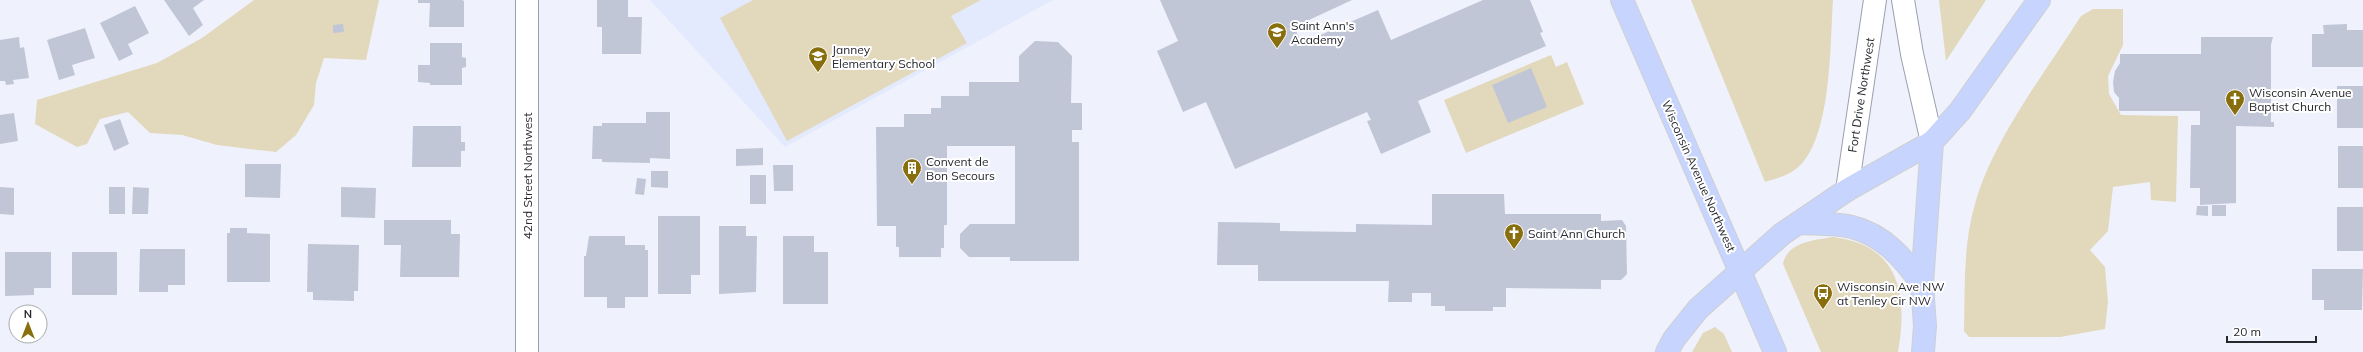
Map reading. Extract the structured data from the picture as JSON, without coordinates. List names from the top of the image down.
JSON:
{
  "streets": {
    "main road": ["Wisconsin Avenue Northwest"],
    "street": ["Fort Drive Northwest", "42nd Street Northwest"]
  },
  "places": {
    "school or university": ["Saint Ann's Academy", "Janney Elementary School"],
    "church": ["Wisconsin Avenue Baptist Church", "Saint Ann Church"],
    "building": ["Convent de Bon Secours"],
    "bus stop": ["Wisconsin Ave NW at Tenley Cir NW"]
  },
  "scale_bar": "20 m",
  "north": "top"
}
